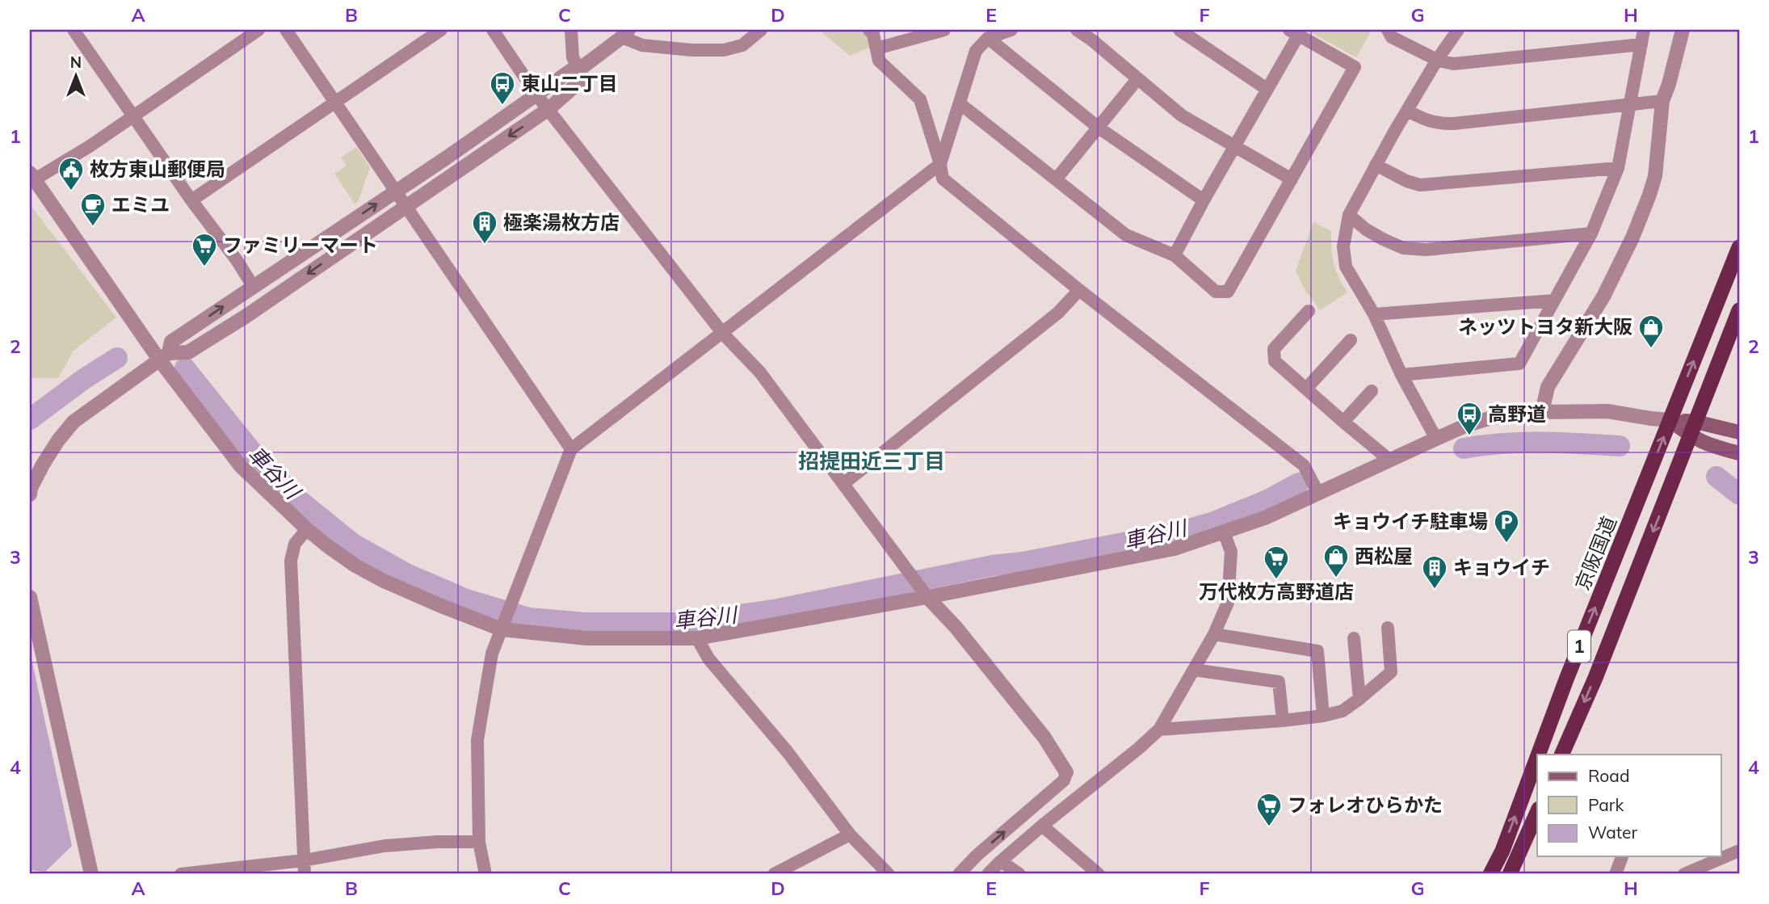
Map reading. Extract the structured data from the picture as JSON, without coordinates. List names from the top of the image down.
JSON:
{
  "streets": {
    "highway": ["京阪国道", "1"]
  },
  "districts": ["招提田近三丁目"],
  "water": ["車谷川"],
  "places": {
    "bus stop": ["東山二丁目", "高野道"],
    "public building": ["枚方東山郵便局"],
    "cafe": ["エミユ"],
    "building": ["極楽湯枚方店", "キョウイチ"],
    "supermarket": ["ファミリーマート", "万代枚方高野道店", "フォレオひらかた"],
    "shop": ["ネッツトヨタ新大阪", "西松屋"],
    "parking": ["キョウイチ駐車場"]
  },
  "legend": ["Road", "Park", "Water"],
  "north": "top",
  "grid": {
    "columns": [
      "A",
      "B",
      "C",
      "D",
      "E",
      "F",
      "G",
      "H"
    ],
    "rows": [
      "1",
      "2",
      "3",
      "4"
    ]
  }
}
